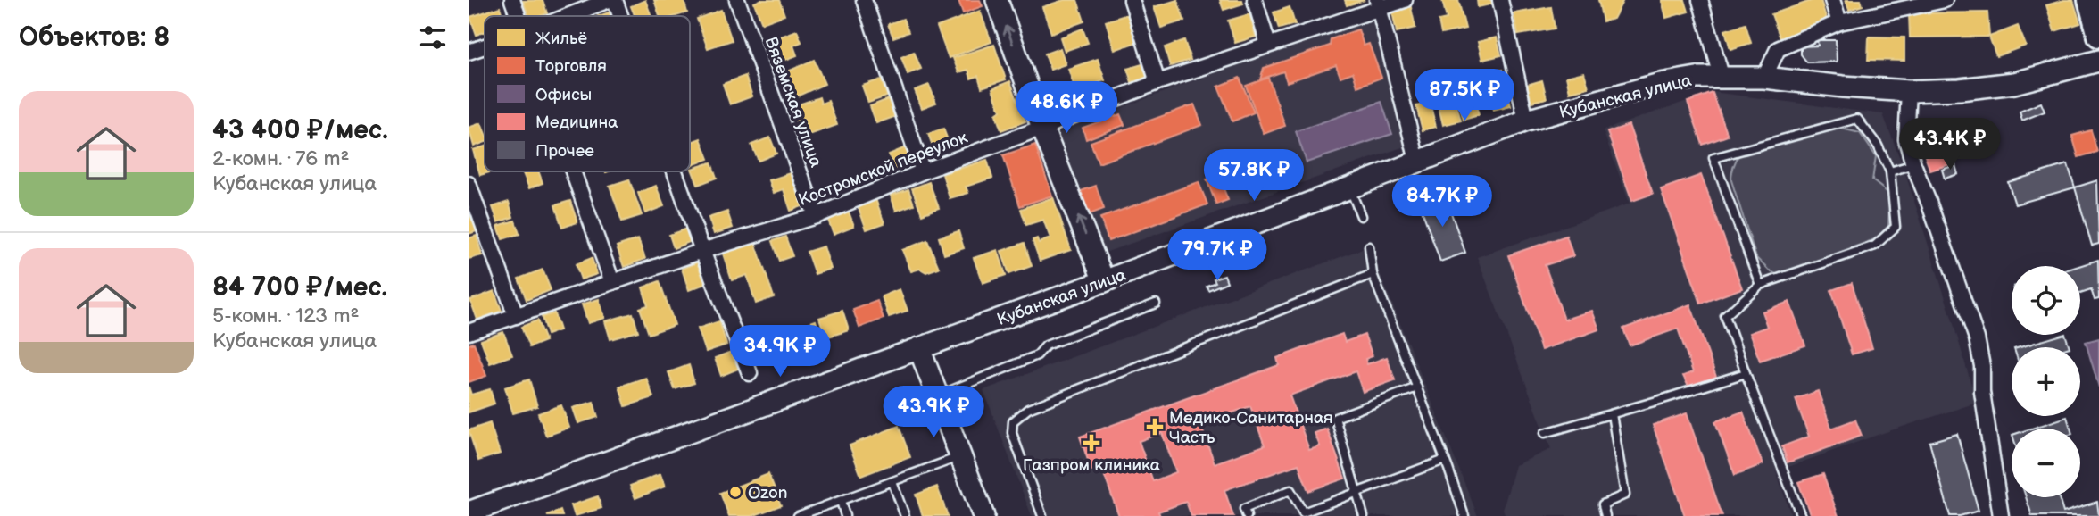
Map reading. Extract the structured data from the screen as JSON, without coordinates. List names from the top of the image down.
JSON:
{
  "streets": {
    "main road": ["Кубанская улица"],
    "street": ["Вяземская улица", "Костромской переулок"]
  },
  "crossings": [
    ["Вяземская улица", "Костромской переулок"]
  ],
  "places": {
    "health": ["Медико-Санитарная Часть", "Газпром клиника"],
    "other": ["Ozon"]
  },
  "legend": [
    "Жильё",
    "Торговля",
    "Офисы",
    "Медицина",
    "Прочее"
  ],
  "page": {
    "heading": "Объектов: 8",
    "price": [
      "87.5K ₽",
      "48.6K ₽",
      "43.4K ₽",
      "57.8K ₽",
      "84.7K ₽",
      "79.7K ₽",
      "34.9K ₽",
      "43.9K ₽"
    ],
    "list": [
      {
        "name": "43 400 ₽/мес.",
        "note": "2-комн. · 76 m² · Кубанская улица"
      },
      {
        "name": "84 700 ₽/мес.",
        "note": "5-комн. · 123 m² · Кубанская улица"
      }
    ],
    "map_buttons": ["+", "−"]
  }
}
